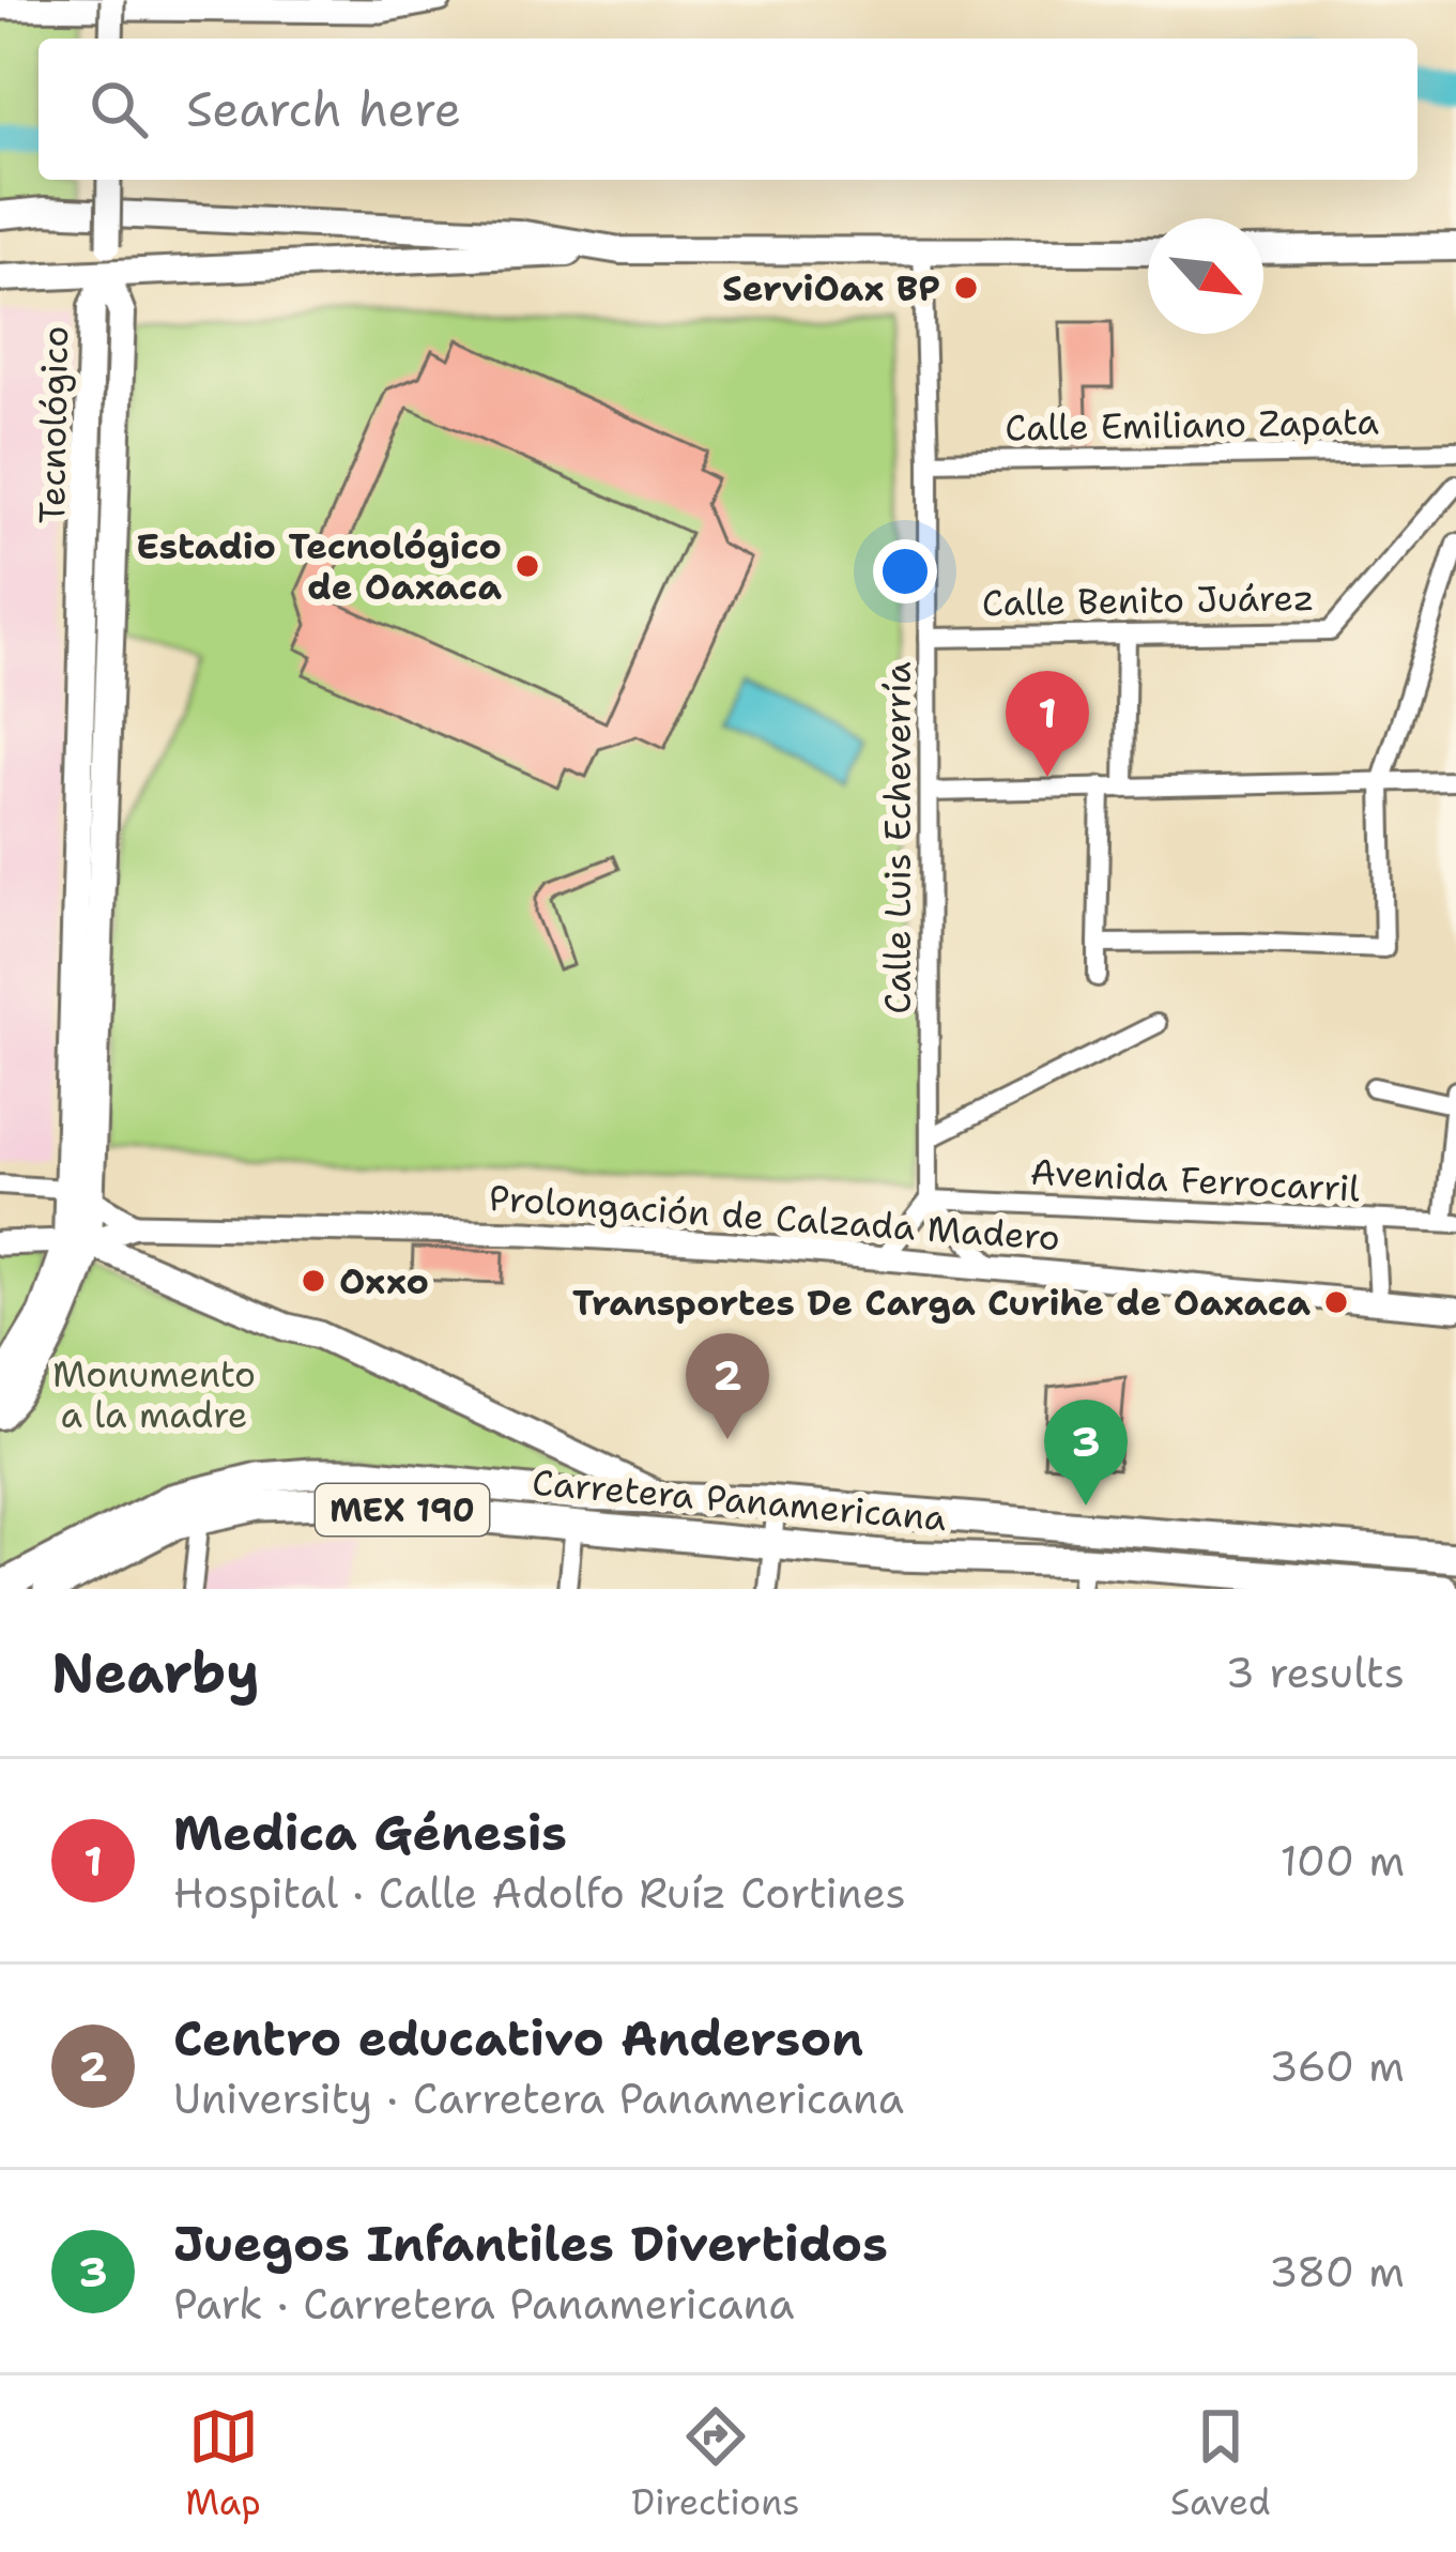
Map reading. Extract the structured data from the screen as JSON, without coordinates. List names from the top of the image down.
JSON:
{
  "streets": {
    "highway": ["Carretera Panamericana", "MEX 190"],
    "main road": ["Tecnológico"],
    "street": [
      "Calle Emiliano Zapata",
      "Calle Benito Juárez",
      "Calle Luis Echeverría",
      "Avenida Ferrocarril",
      "Prolongación de Calzada Madero"
    ]
  },
  "crossings": [
    ["Tecnológico", "Prolongación de Calzada Madero"],
    ["Tecnológico", "MEX 190"],
    ["Calle Emiliano Zapata", "Calle Luis Echeverría"],
    ["Calle Benito Juárez", "Calle Luis Echeverría"],
    ["Calle Luis Echeverría", "Avenida Ferrocarril"],
    ["Prolongación de Calzada Madero", "MEX 190"],
    ["Carretera Panamericana", "MEX 190"]
  ],
  "parks": ["Monumento a la madre"],
  "places": [
    "ServiOax BP",
    "Estadio Tecnológico de Oaxaca",
    "Oxxo",
    "Transportes De Carga Curihe de Oaxaca"
  ],
  "north": "bottom right",
  "page": {
    "search": "Search here",
    "pins": ["1", "2", "3"],
    "heading": ["Nearby", "3 results"],
    "list": [
      {
        "mark": "1",
        "name": "Medica Génesis",
        "note": "Hospital · Calle Adolfo Ruíz Cortines",
        "value": "100 m"
      },
      {
        "mark": "2",
        "name": "Centro educativo Anderson",
        "note": "University · Carretera Panamericana",
        "value": "360 m"
      },
      {
        "mark": "3",
        "name": "Juegos Infantiles Divertidos",
        "note": "Park · Carretera Panamericana",
        "value": "380 m"
      }
    ],
    "nav": ["Map", "Directions", "Saved"]
  }
}
